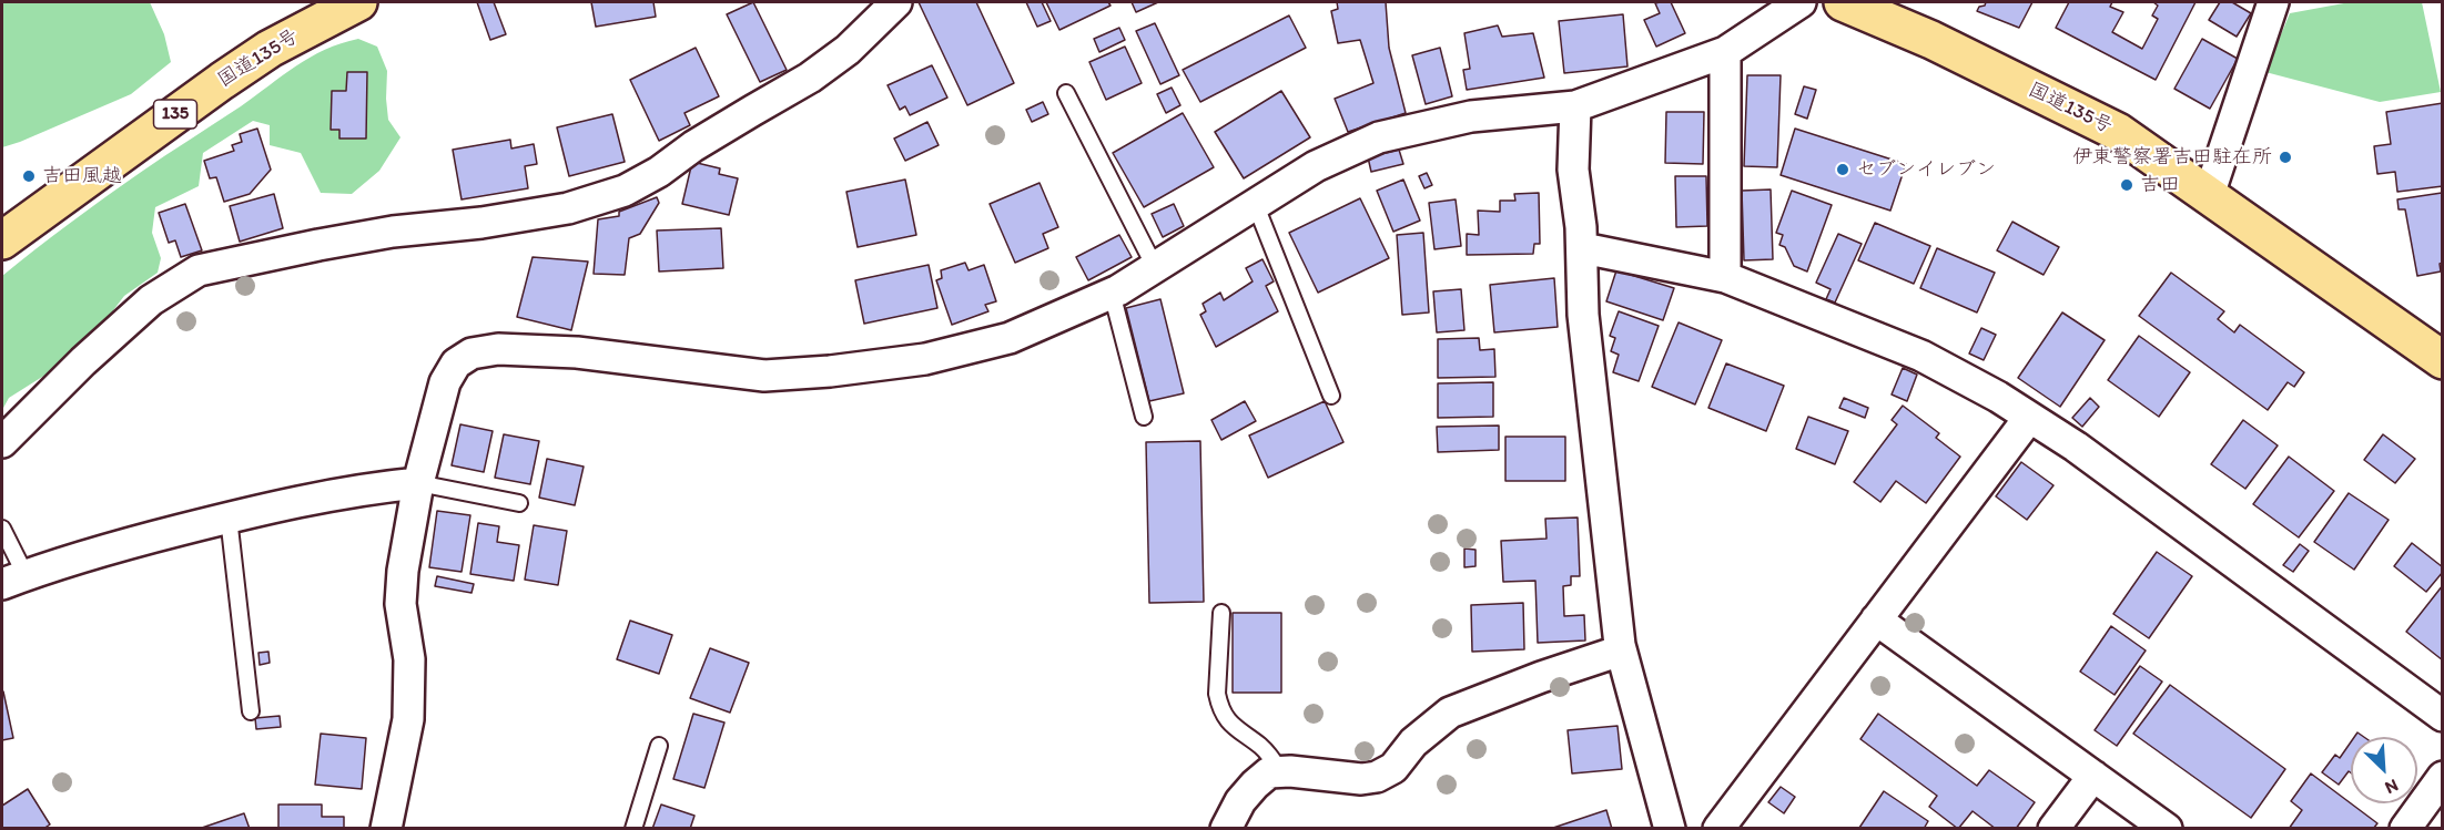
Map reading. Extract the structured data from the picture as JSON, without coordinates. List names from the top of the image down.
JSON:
{
  "streets": {
    "highway": ["国道135号", "135"]
  },
  "places": [
    "伊東警察署吉田駐在所",
    "セブンイレブン",
    "吉田風越",
    "吉田"
  ],
  "north": "bottom right"
}
